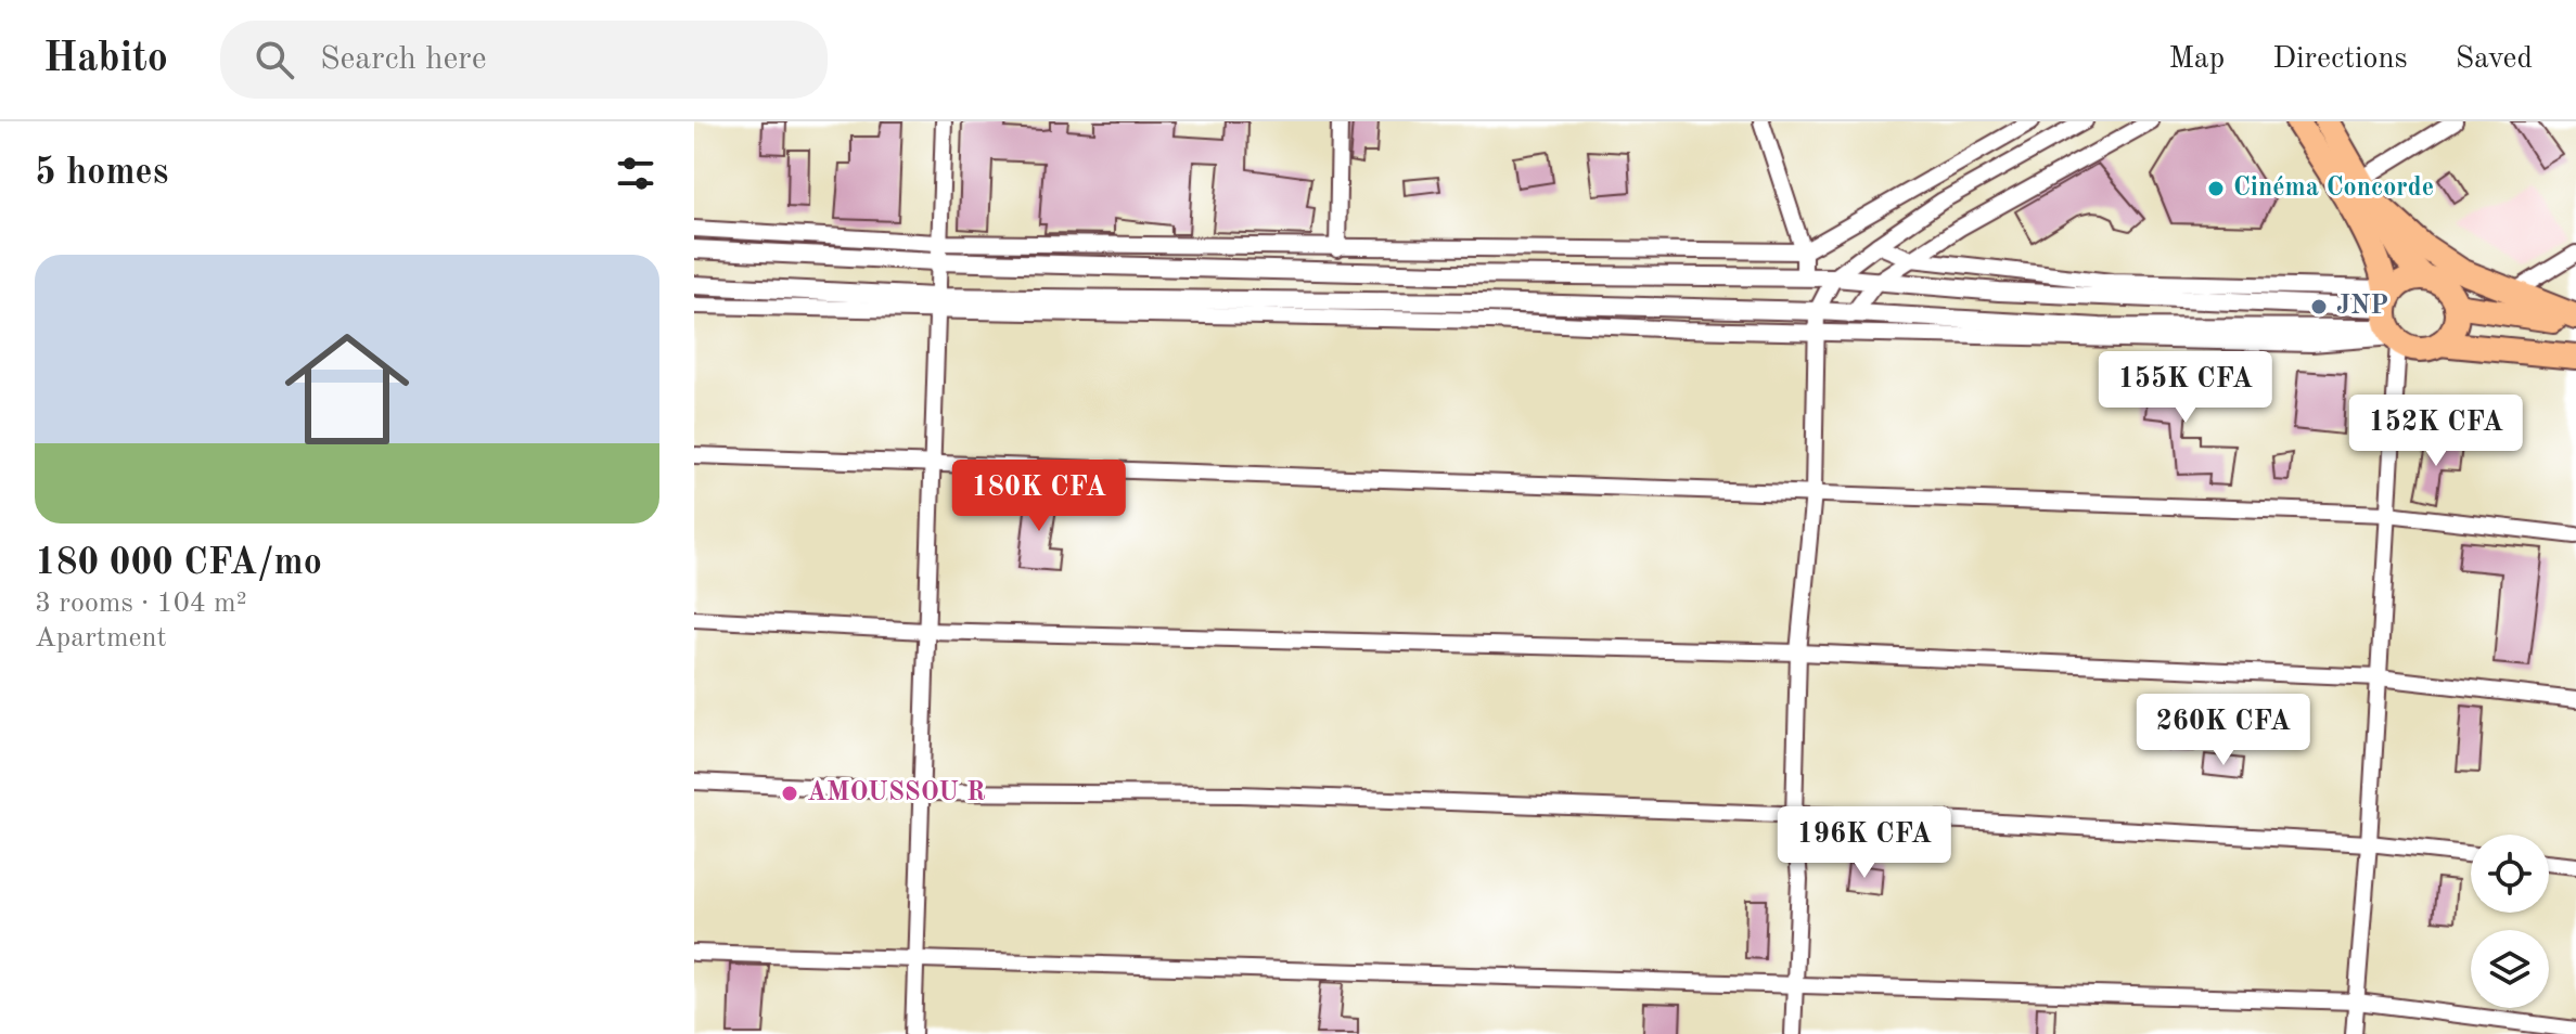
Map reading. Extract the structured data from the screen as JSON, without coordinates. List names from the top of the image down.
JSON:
{
  "places": ["Cinéma Concorde", "JNP", "AMOUSSOU R"],
  "page": {
    "header": "Habito",
    "search": "Search here",
    "nav": ["Map", "Directions", "Saved"],
    "heading": "5 homes",
    "list": [
      {
        "name": "180 000 CFA/mo",
        "note": "3 rooms · 104 m² · Apartment"
      }
    ],
    "price": [
      "155K CFA",
      "152K CFA",
      "180K CFA",
      "260K CFA",
      "196K CFA"
    ]
  }
}
